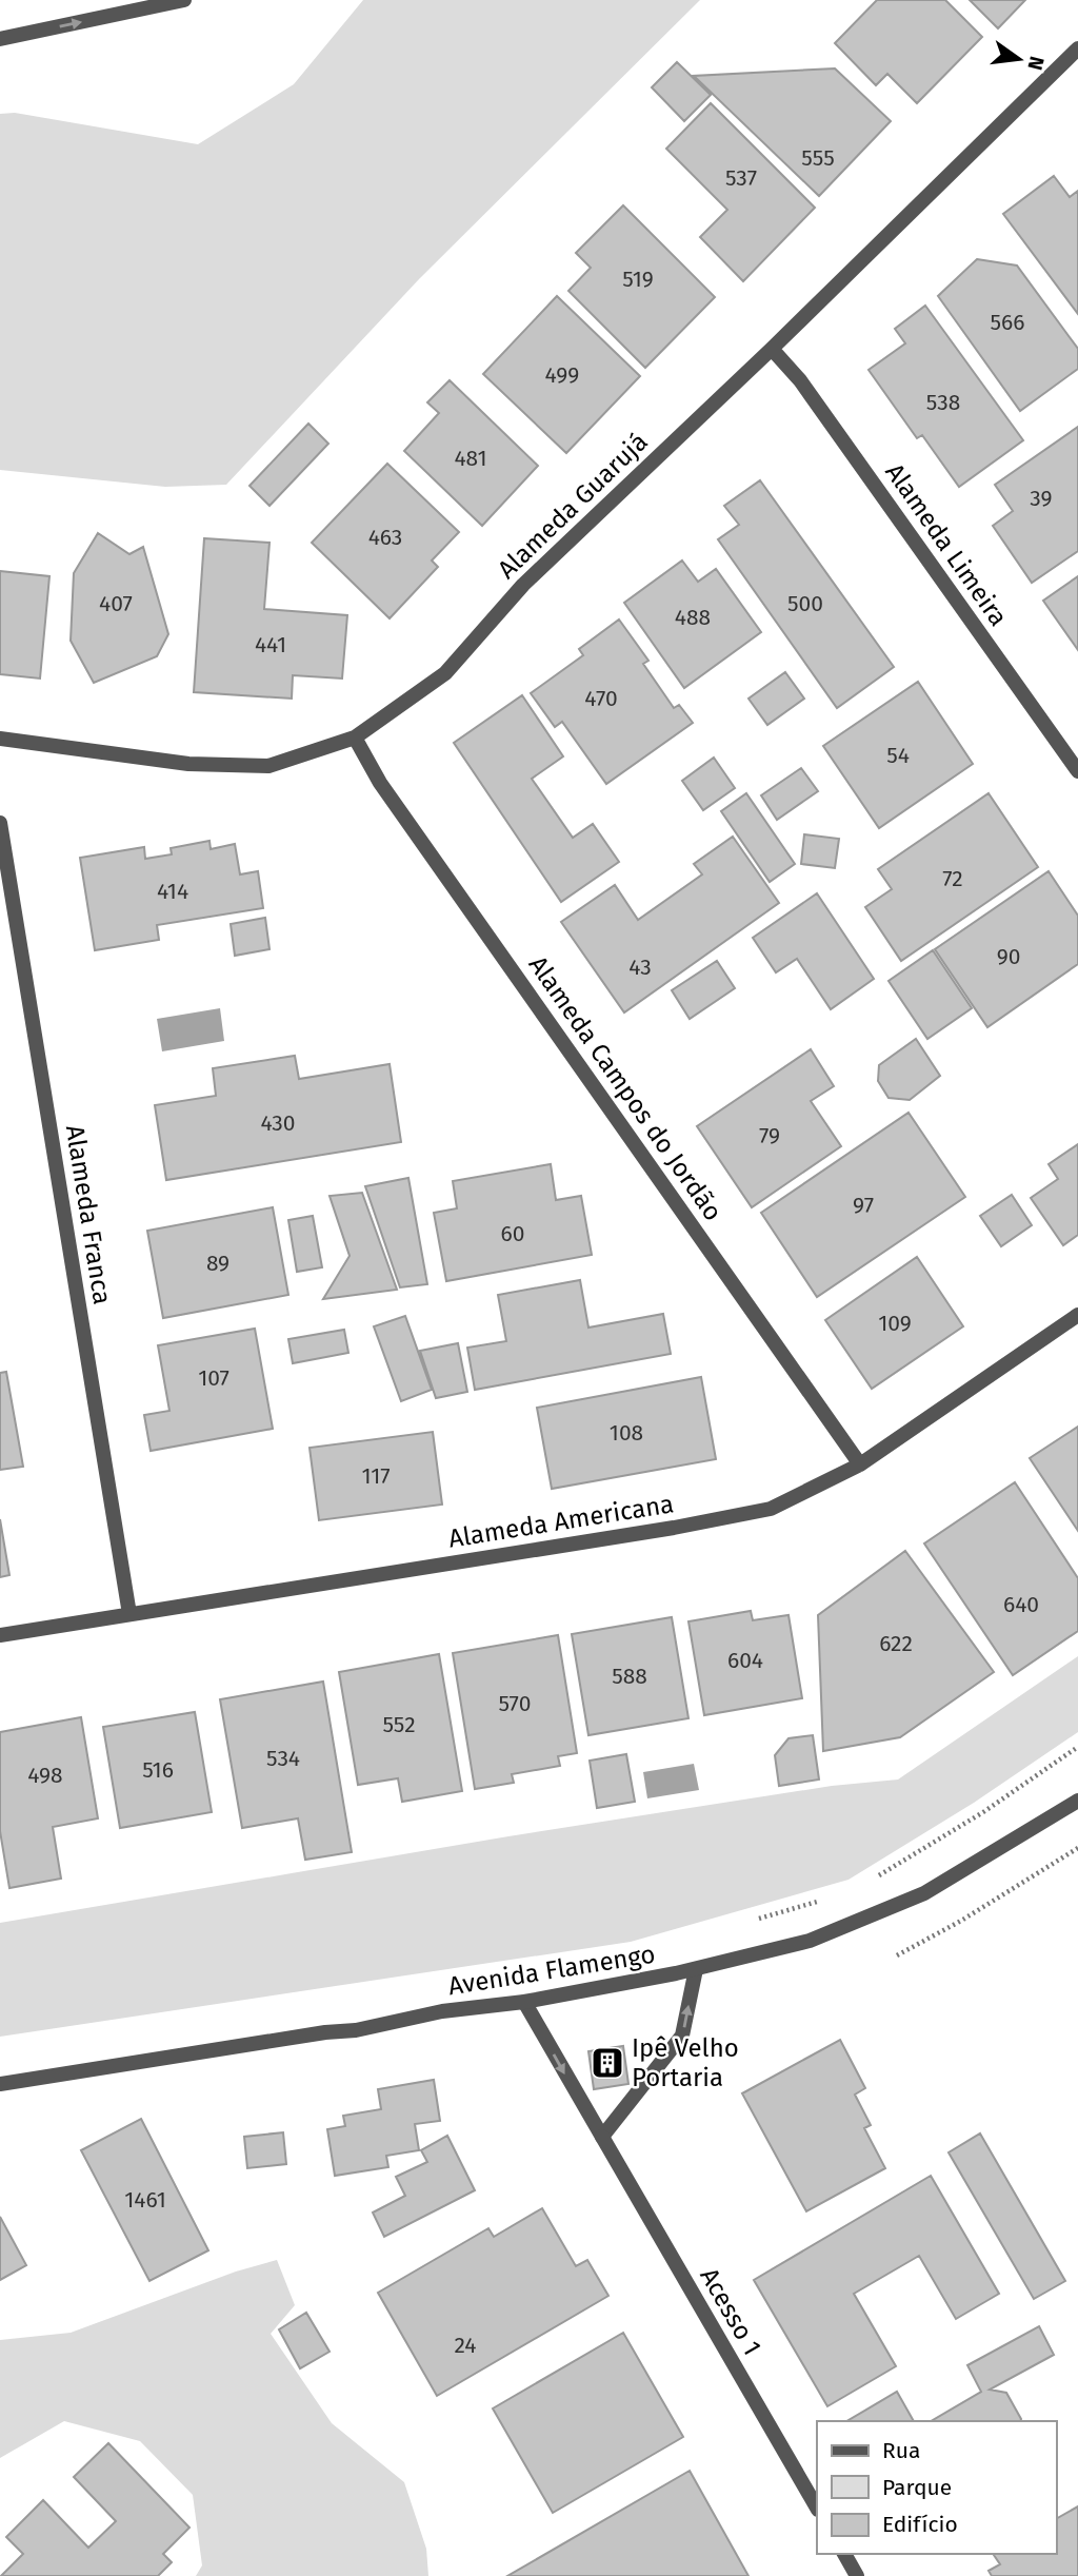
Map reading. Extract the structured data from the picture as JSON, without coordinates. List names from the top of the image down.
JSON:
{
  "streets": {
    "street": [
      "Alameda Guarujá",
      "Alameda Limeira",
      "Alameda Campos do Jordão",
      "Alameda Franca",
      "Alameda Americana",
      "Avenida Flamengo",
      "Acesso 1"
    ]
  },
  "crossings": [
    ["Alameda Guarujá", "Alameda Limeira"],
    ["Alameda Guarujá", "Alameda Campos do Jordão"],
    ["Alameda Campos do Jordão", "Alameda Americana"],
    ["Alameda Franca", "Alameda Americana"],
    ["Avenida Flamengo", "Acesso 1"]
  ],
  "places": {
    "building": ["Ipê Velho Portaria"]
  },
  "house_numbers": [
    "555",
    "537",
    "519",
    "566",
    "499",
    "538",
    "481",
    "39",
    "463",
    "407",
    "500",
    "488",
    "441",
    "470",
    "54",
    "72",
    "414",
    "90",
    "43",
    "430",
    "79",
    "97",
    "60",
    "89",
    "109",
    "107",
    "108",
    "117",
    "640",
    "622",
    "604",
    "588",
    "570",
    "552",
    "534",
    "516",
    "498",
    "1461",
    "24"
  ],
  "legend": ["Rua", "Parque", "Edifício"],
  "north": "right"
}
